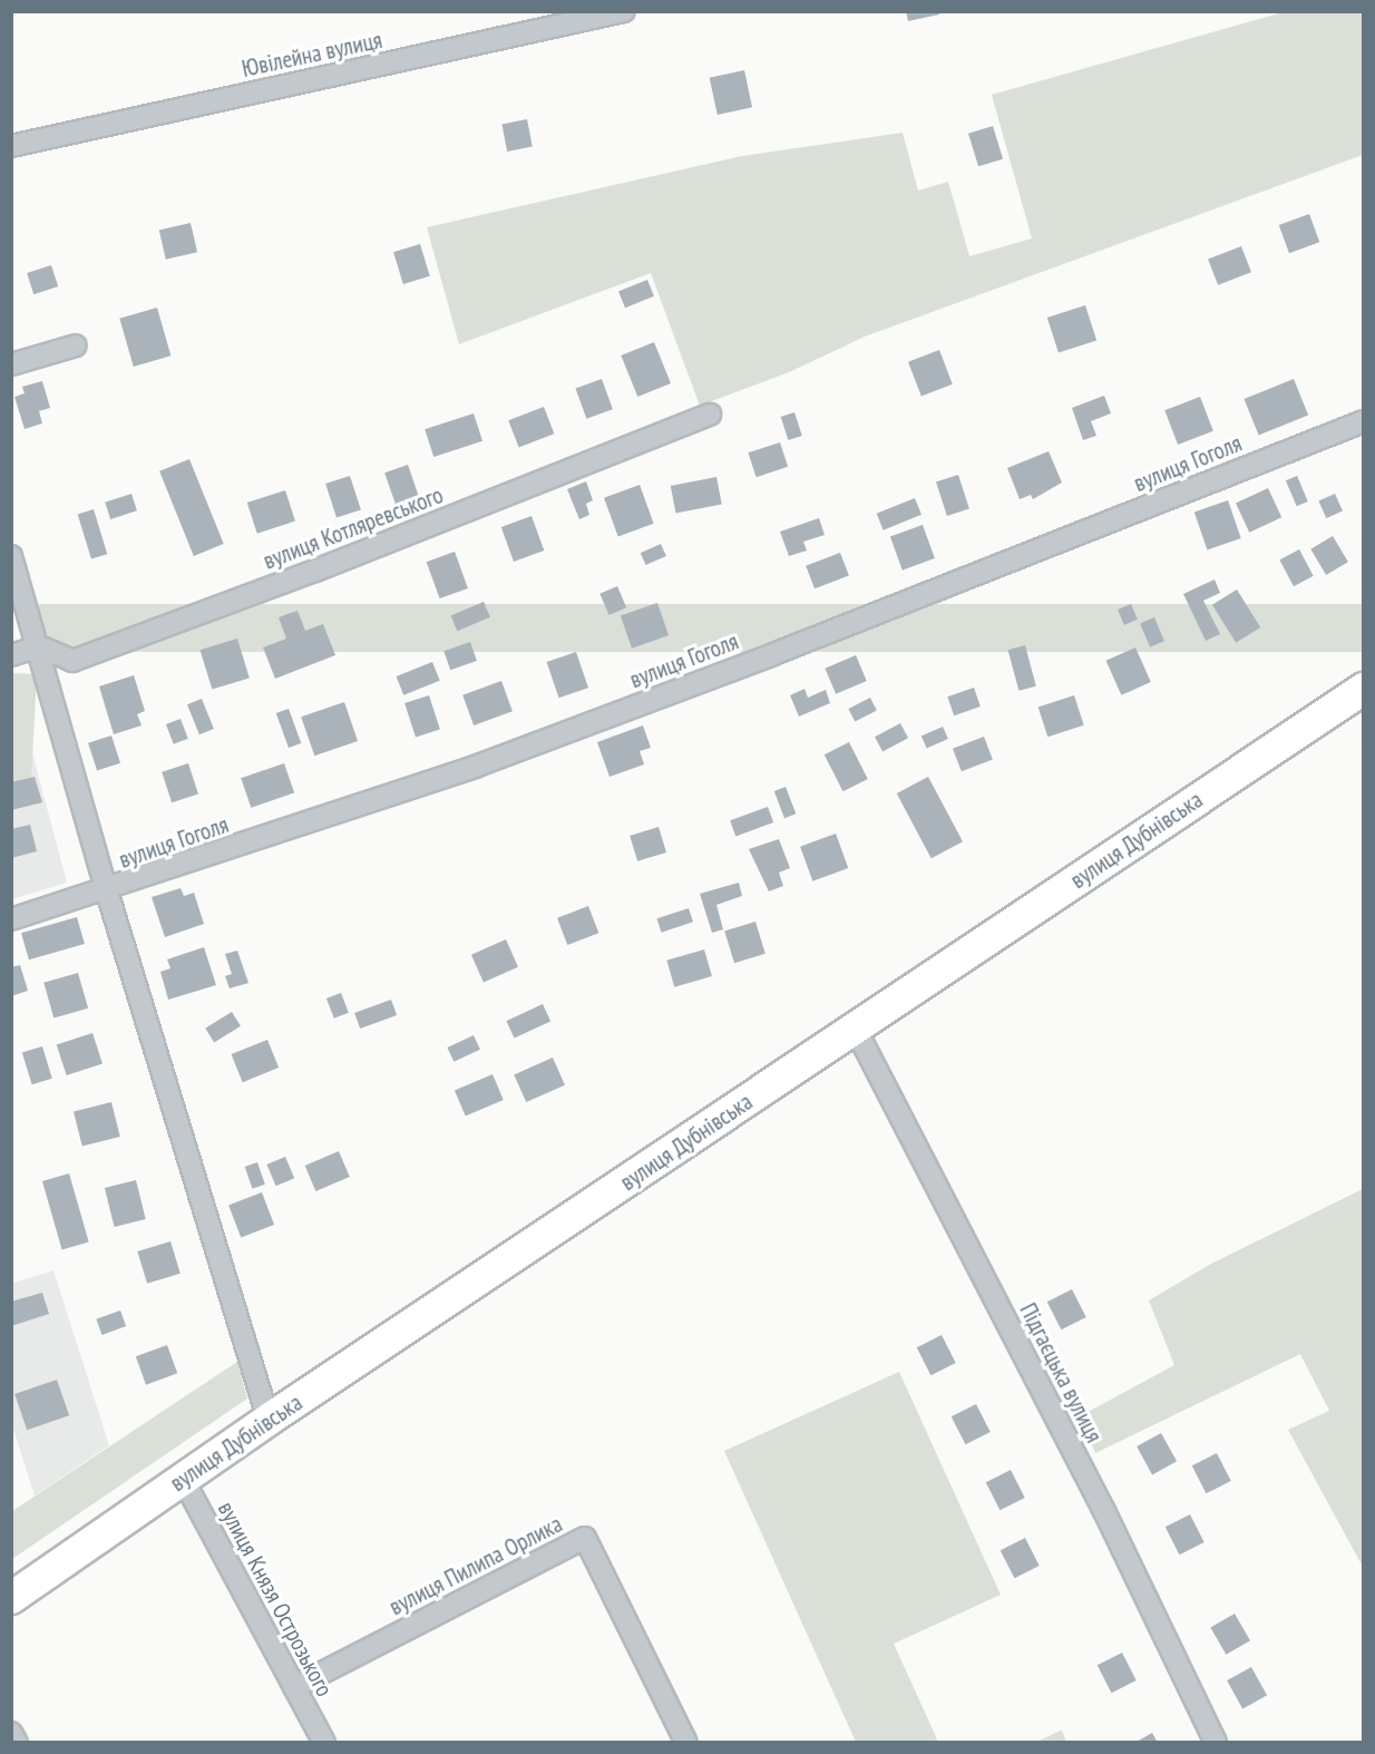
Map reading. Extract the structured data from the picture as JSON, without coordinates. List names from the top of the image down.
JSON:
{
  "streets": {
    "highway": ["вулиця Дубнівська"],
    "street": [
      "Ювілейна вулиця",
      "вулиця Гоголя",
      "вулиця Котляревського",
      "Підгаєцька вулиця",
      "вулиця Пилипа Орлика",
      "вулиця Князя Острозького"
    ]
  },
  "crossings": [
    ["вулиця Дубнівська", "Підгаєцька вулиця"],
    ["вулиця Дубнівська", "вулиця Князя Острозького"],
    ["вулиця Пилипа Орлика", "вулиця Князя Острозького"]
  ]
}
